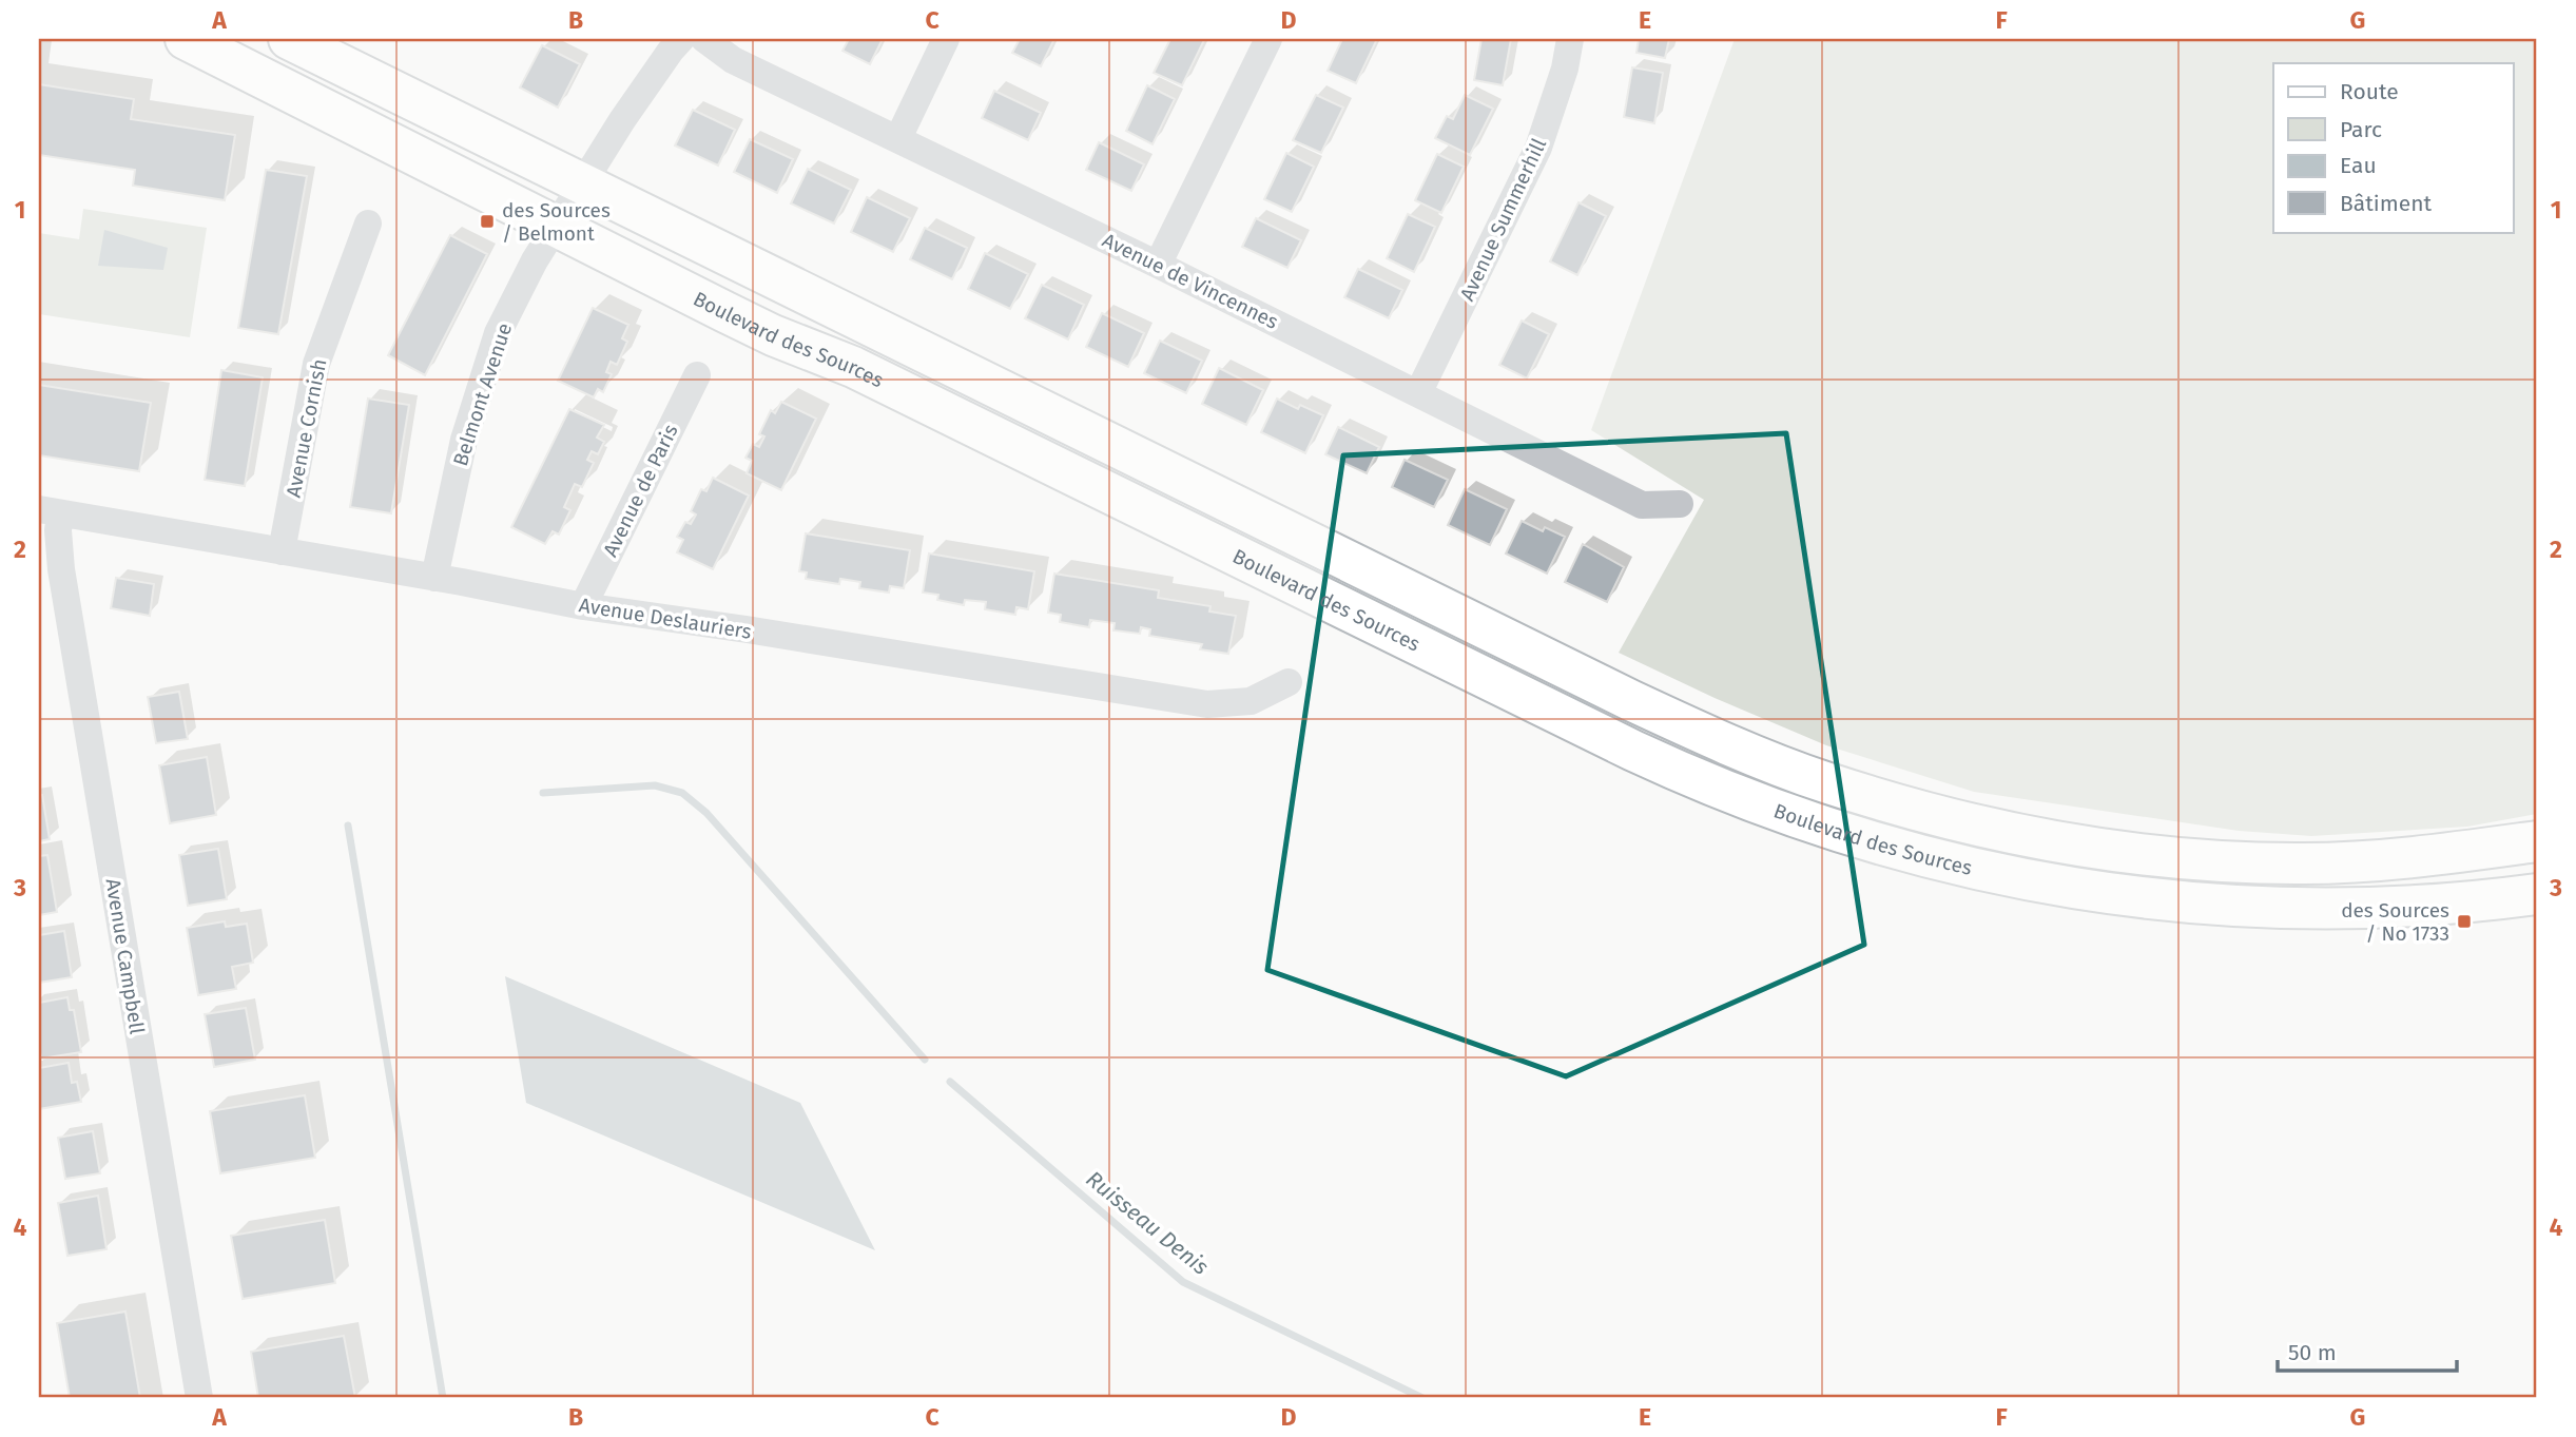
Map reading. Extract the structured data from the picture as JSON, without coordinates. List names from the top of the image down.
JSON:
{
  "streets": {
    "main road": ["Boulevard des Sources"],
    "street": [
      "Avenue Summerhill",
      "Avenue de Vincennes",
      "Belmont Avenue",
      "Avenue Cornish",
      "Avenue de Paris",
      "Avenue Deslauriers",
      "Avenue Campbell"
    ]
  },
  "crossings": [
    ["Avenue Summerhill", "Avenue de Vincennes"],
    ["Boulevard des Sources", "Belmont Avenue"],
    ["Belmont Avenue", "Avenue Deslauriers"],
    ["Avenue Cornish", "Avenue Deslauriers"],
    ["Avenue de Paris", "Avenue Deslauriers"],
    ["Avenue Deslauriers", "Avenue Campbell"]
  ],
  "water": ["Ruisseau Denis"],
  "places": {
    "transit": ["des Sources / Belmont", "des Sources / No 1733"]
  },
  "legend": [
    "Route",
    "Parc",
    "Eau",
    "Bâtiment"
  ],
  "scale_bar": "50 m",
  "grid": {
    "columns": [
      "A",
      "B",
      "C",
      "D",
      "E",
      "F",
      "G"
    ],
    "rows": [
      "1",
      "2",
      "3",
      "4"
    ]
  }
}
